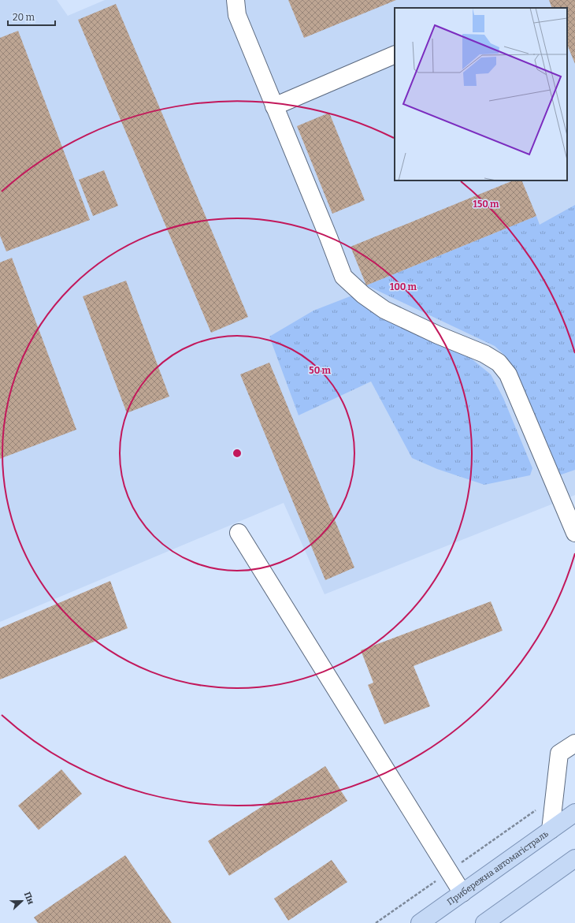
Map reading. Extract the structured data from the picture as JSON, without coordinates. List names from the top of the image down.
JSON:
{
  "streets": {
    "main road": ["Прибережна автомагістраль"]
  },
  "scale_bar": "20 m",
  "north": "right",
  "rings": ["150 m", "100 m", "50 m"]
}
